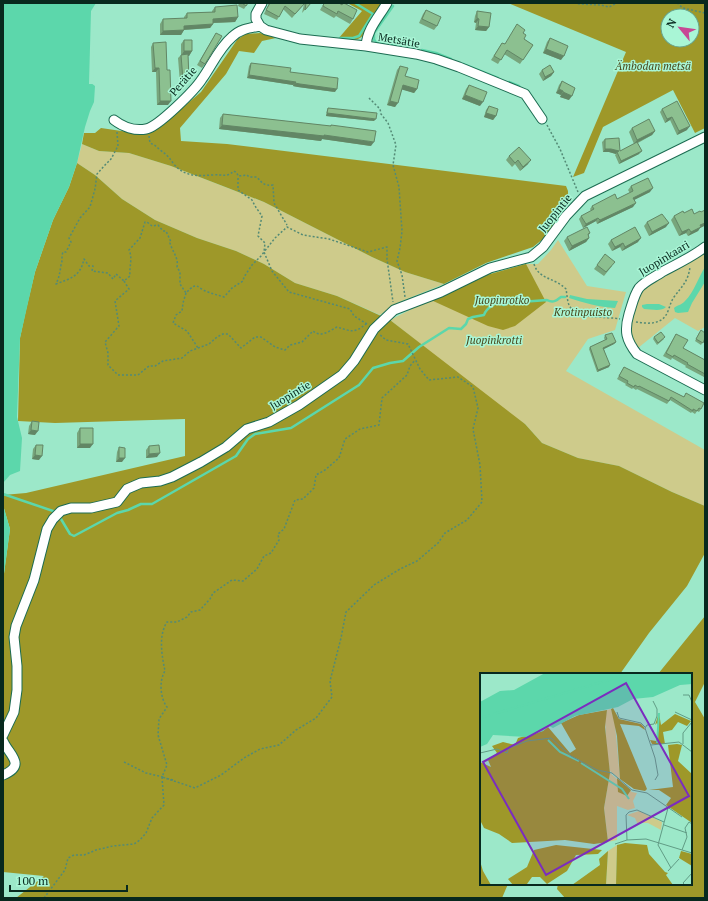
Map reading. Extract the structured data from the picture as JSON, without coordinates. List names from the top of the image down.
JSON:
{
  "streets": {
    "street": [
      "Metsätie",
      "Perätie",
      "Juopintie",
      "Juopinkaari"
    ]
  },
  "crossings": [
    ["Metsätie", "Perätie"]
  ],
  "parks": [
    "Ämbodan metsä",
    "Juopinrotko",
    "Krotinpuisto",
    "Juopinkrotti"
  ],
  "scale_bar": "100 m",
  "north": "top left"
}
